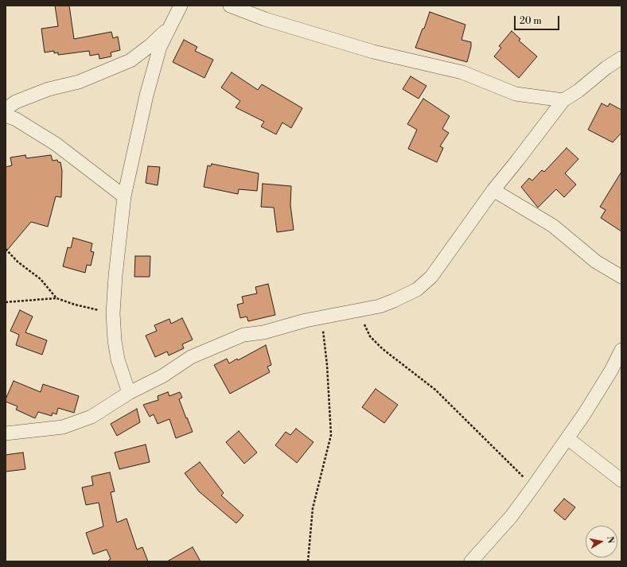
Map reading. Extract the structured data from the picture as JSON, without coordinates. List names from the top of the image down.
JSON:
{
  "scale_bar": "20 m",
  "north": "right"
}
